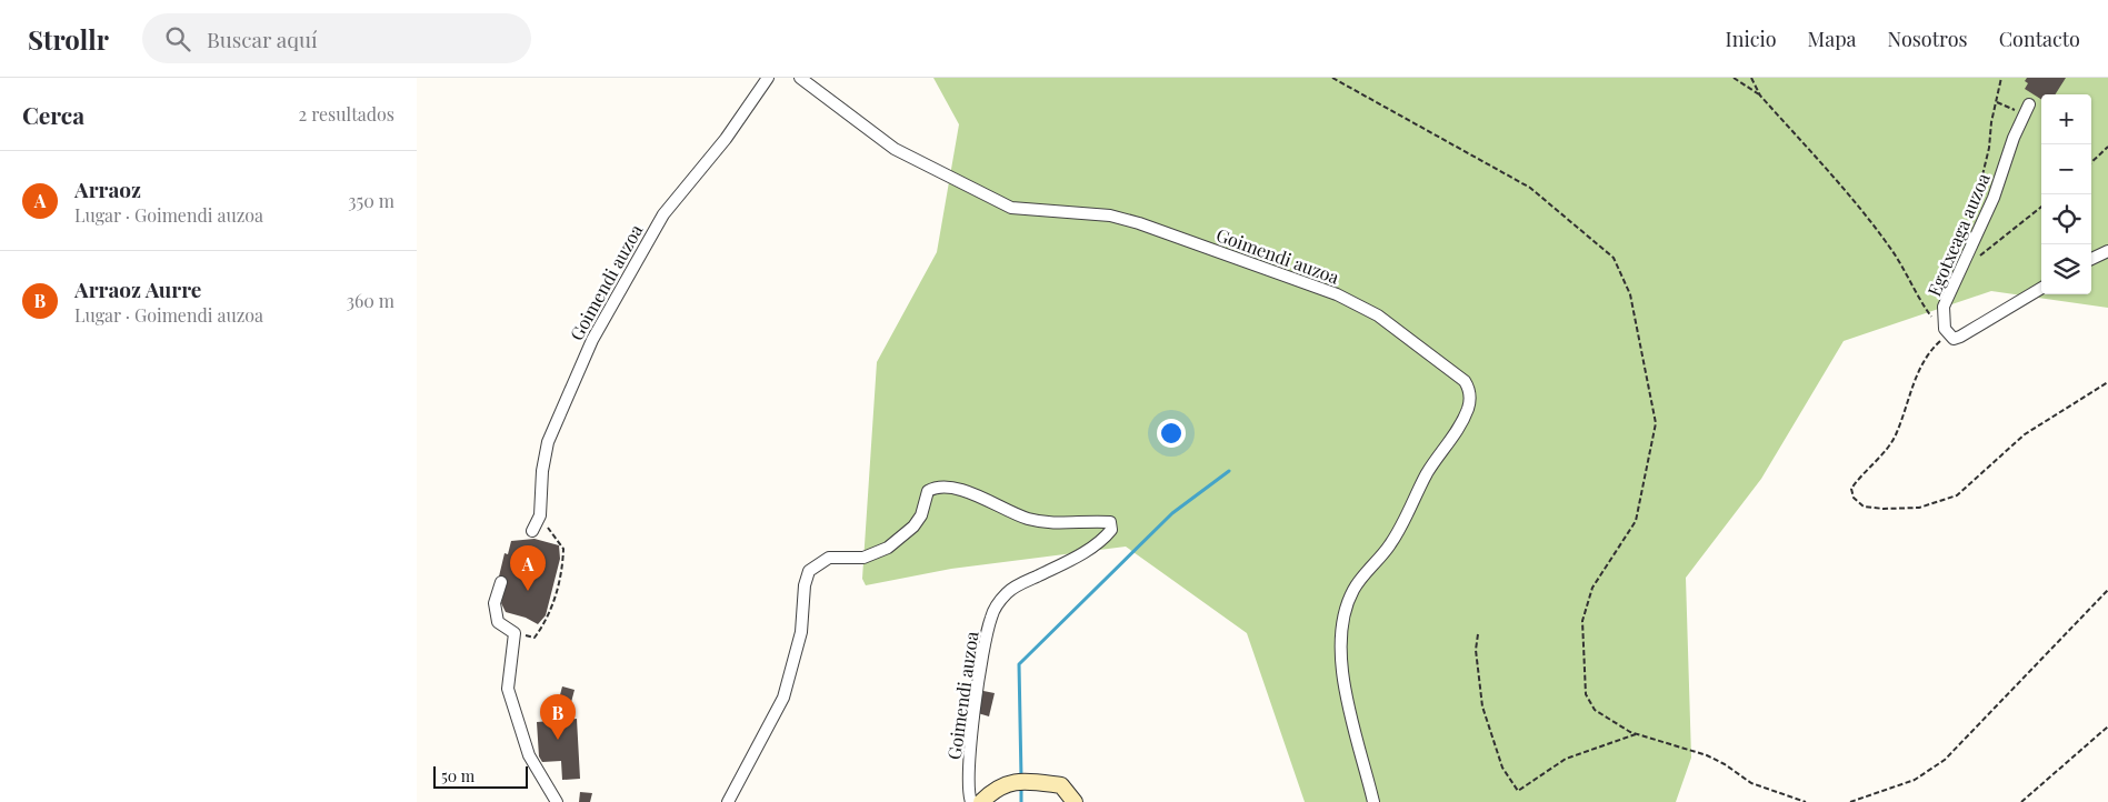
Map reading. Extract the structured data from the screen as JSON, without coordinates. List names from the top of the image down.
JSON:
{
  "streets": {
    "street": ["Egotxeaga auzoa", "Goimendi auzoa"]
  },
  "scale_bar": "50 m",
  "page": {
    "header": "Strollr",
    "search": "Buscar aquí",
    "nav": [
      "Inicio",
      "Mapa",
      "Nosotros",
      "Contacto"
    ],
    "heading": ["Cerca", "2 resultados"],
    "map_buttons": ["+", "−"],
    "list": [
      {
        "mark": "A",
        "name": "Arraoz",
        "note": "Lugar · Goimendi auzoa",
        "value": "350 m"
      },
      {
        "mark": "B",
        "name": "Arraoz Aurre",
        "note": "Lugar · Goimendi auzoa",
        "value": "360 m"
      }
    ],
    "pins": ["A", "B"],
    "scale": "50 m"
  }
}
